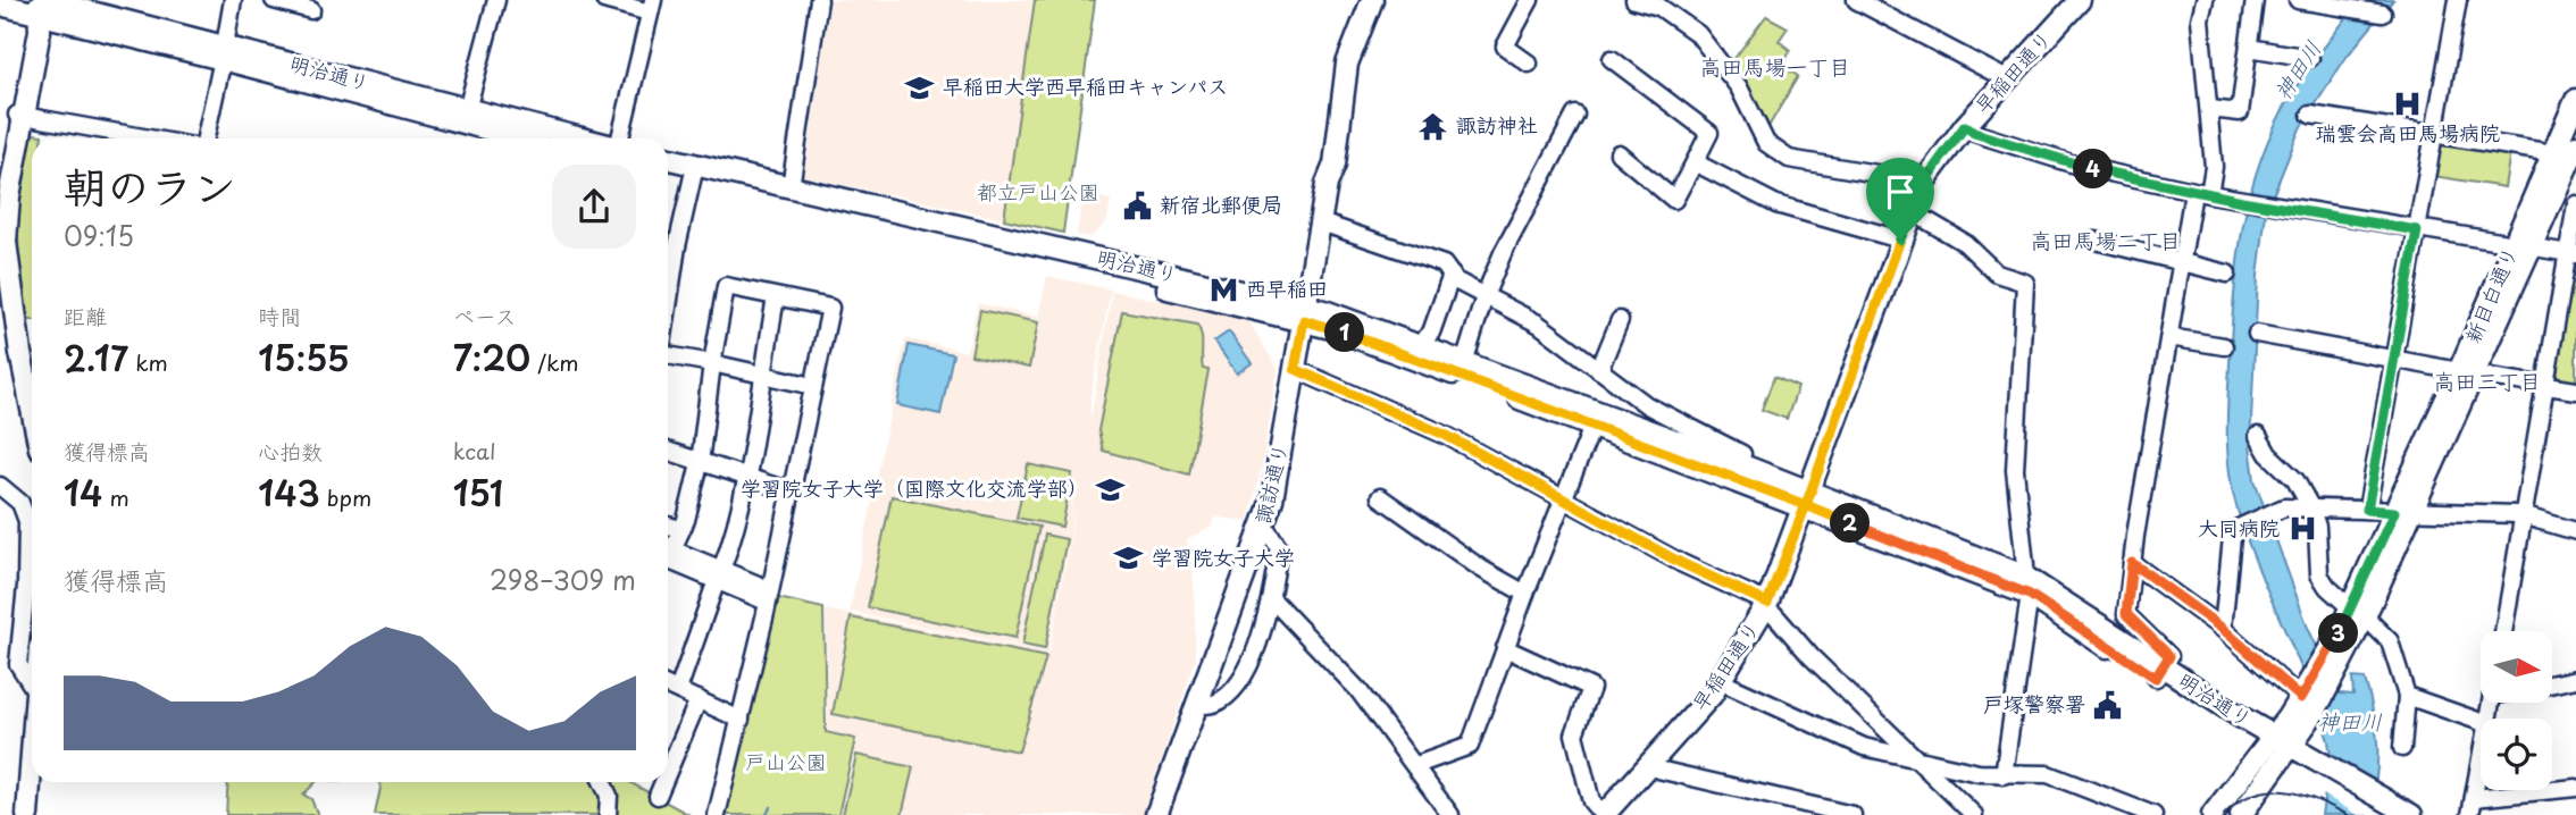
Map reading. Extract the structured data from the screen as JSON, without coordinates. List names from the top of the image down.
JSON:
{
  "streets": {
    "main road": [
      "早稲田通り",
      "明治通り",
      "新目白通り",
      "諏訪通り"
    ]
  },
  "crossings": [
    ["早稲田通り", "明治通り"],
    ["明治通り", "新目白通り"],
    ["明治通り", "諏訪通り"]
  ],
  "districts": ["高田馬場一丁目", "高田馬場二丁目", "高田三丁目"],
  "water": ["神田川"],
  "parks": ["都立戸山公園", "戸山公園"],
  "places": {
    "school or university": ["早稲田大学西早稲田キャンパス", "学習院女子大学（国際文化交流学部）", "学習院女子大学"],
    "hospital": ["瑞雲会高田馬場病院", "大同病院"],
    "temple": ["諏訪神社"],
    "public building": ["新宿北郵便局", "戸塚警察署"],
    "metro station": ["西早稲田"]
  },
  "north": "right",
  "page": {
    "heading": ["朝のラン", "09:15"],
    "pins": [
      "4",
      "1",
      "2",
      "3"
    ],
    "stats": [
      ["距離", "2.17 km"],
      ["時間", "15:55"],
      ["ペース", "7:20 /km"],
      ["獲得標高", "14 m"],
      ["心拍数", "143 bpm"],
      ["kcal", "151"]
    ],
    "chart": ["獲得標高", "298–309 m"]
  }
}
